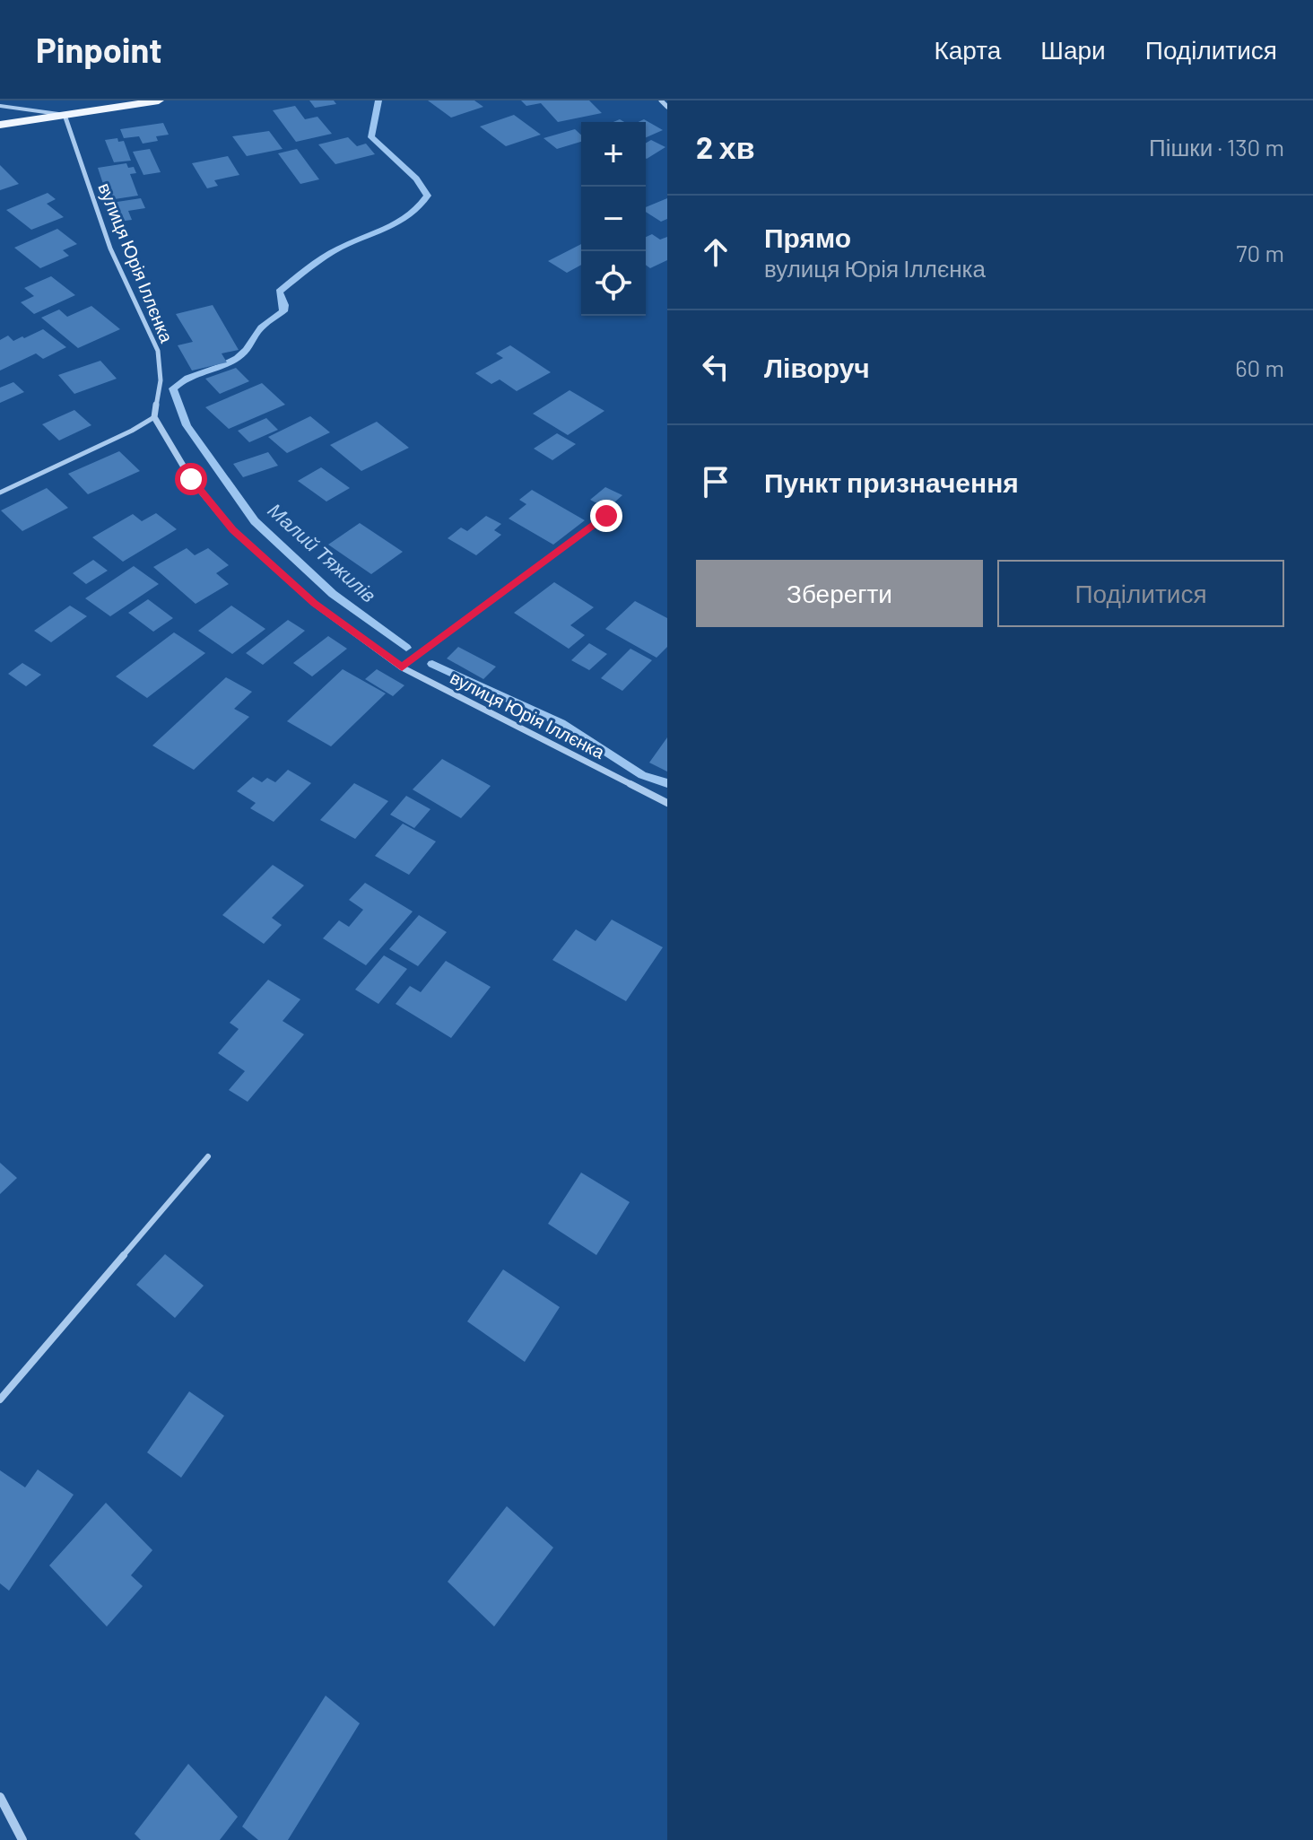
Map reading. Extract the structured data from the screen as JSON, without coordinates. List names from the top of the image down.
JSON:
{
  "streets": {
    "street": ["вулиця Юрія Іллєнка"]
  },
  "water": ["Малий Тяжилів"],
  "page": {
    "header": "Pinpoint",
    "nav": ["Карта", "Шари", "Поділитися"],
    "heading": ["2 хв", "Пішки · 130 m"],
    "map_buttons": ["+", "−"],
    "list": [
      ["Прямо", "вулиця Юрія Іллєнка", "70 m"],
      ["Ліворуч", "60 m"],
      "Пункт призначення"
    ],
    "buttons": ["Зберегти", "Поділитися"]
  }
}
